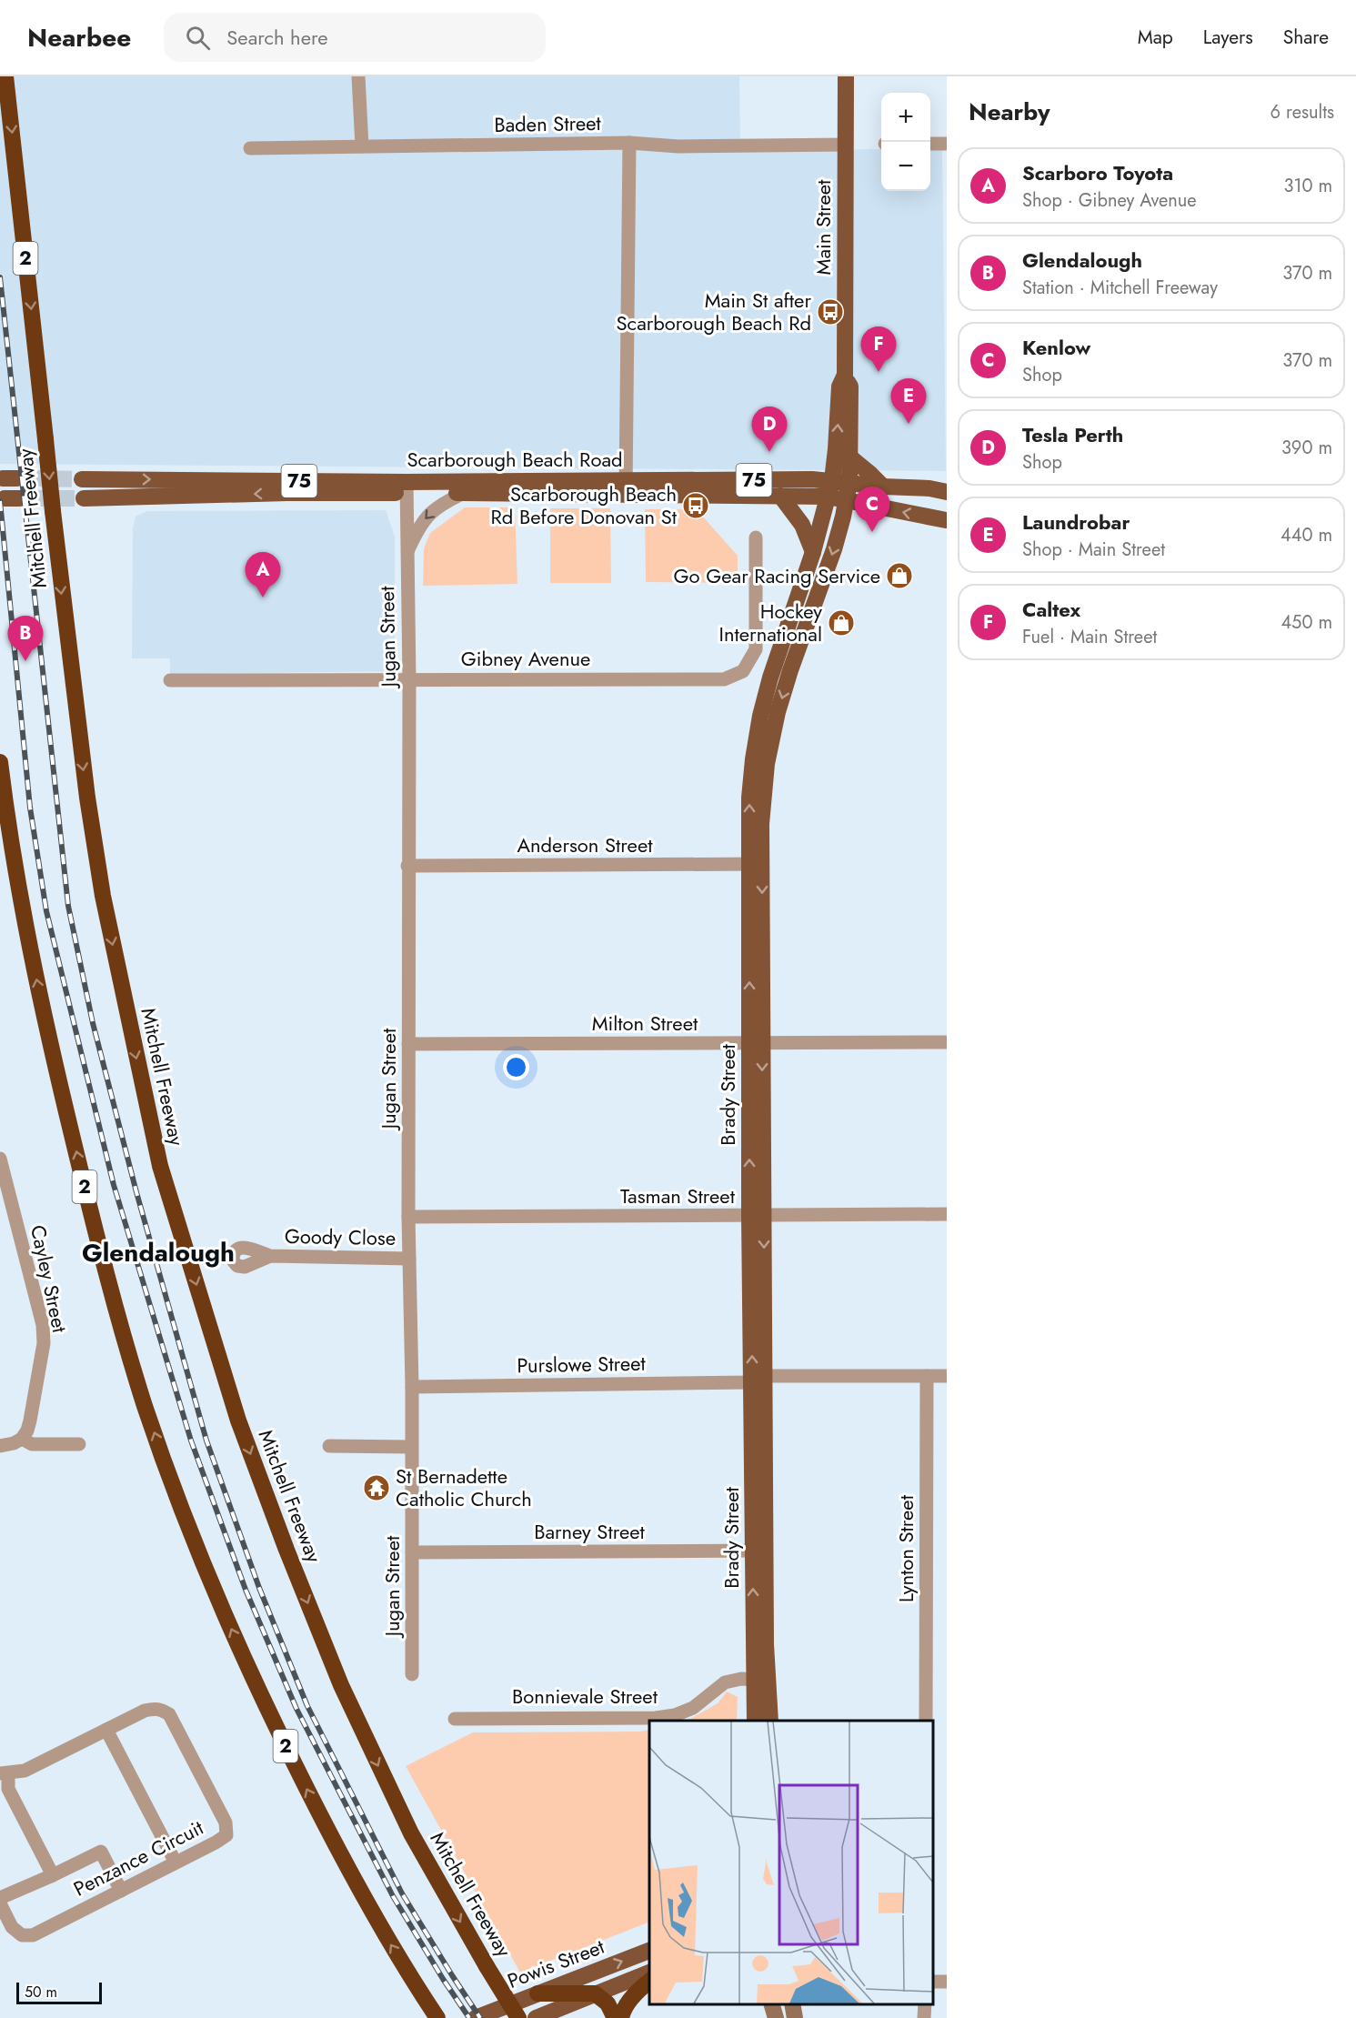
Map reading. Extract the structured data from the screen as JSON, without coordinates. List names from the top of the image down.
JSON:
{
  "streets": {
    "highway": ["2", "Mitchell Freeway"],
    "main road": [
      "Main Street",
      "Scarborough Beach Road",
      "75",
      "Brady Street",
      "Powis Street"
    ],
    "street": [
      "Baden Street",
      "Jugan Street",
      "Gibney Avenue",
      "Anderson Street",
      "Milton Street",
      "Tasman Street",
      "Goody Close",
      "Cayley Street",
      "Purslowe Street",
      "Barney Street",
      "Lynton Street",
      "Bonnievale Street",
      "Penzance Circuit"
    ]
  },
  "crossings": [
    ["Baden Street", "Main Street"],
    ["Main Street", "Scarborough Beach Road"],
    ["Main Street", "Brady Street"],
    ["Scarborough Beach Road", "Jugan Street"],
    ["Scarborough Beach Road", "Brady Street"],
    ["Jugan Street", "Gibney Avenue"],
    ["Jugan Street", "Anderson Street"],
    ["Jugan Street", "Milton Street"],
    ["Jugan Street", "Tasman Street"],
    ["Jugan Street", "Goody Close"],
    ["Jugan Street", "Purslowe Street"],
    ["Jugan Street", "Barney Street"],
    ["Anderson Street", "Brady Street"],
    ["Milton Street", "Brady Street"],
    ["Brady Street", "Tasman Street"],
    ["Brady Street", "Purslowe Street"],
    ["Brady Street", "Barney Street"],
    ["Brady Street", "Bonnievale Street"],
    ["Purslowe Street", "Lynton Street"]
  ],
  "districts": ["Glendalough"],
  "places": {
    "bus stop": ["Main St after Scarborough Beach Rd", "Scarborough Beach Rd Before Donovan St"],
    "shop": ["Go Gear Racing Service", "Hockey International"],
    "temple": ["St Bernadette Catholic Church"]
  },
  "scale_bar": "50 m",
  "page": {
    "header": "Nearbee",
    "search": "Search here",
    "nav": ["Map", "Layers", "Share"],
    "heading": ["Nearby", "6 results"],
    "map_buttons": ["+", "−"],
    "list": [
      {
        "mark": "A",
        "name": "Scarboro Toyota",
        "note": "Shop · Gibney Avenue",
        "value": "310 m"
      },
      {
        "mark": "B",
        "name": "Glendalough",
        "note": "Station · Mitchell Freeway",
        "value": "370 m"
      },
      {
        "mark": "C",
        "name": "Kenlow",
        "note": "Shop",
        "value": "370 m"
      },
      {
        "mark": "D",
        "name": "Tesla Perth",
        "note": "Shop",
        "value": "390 m"
      },
      {
        "mark": "E",
        "name": "Laundrobar",
        "note": "Shop · Main Street",
        "value": "440 m"
      },
      {
        "mark": "F",
        "name": "Caltex",
        "note": "Fuel · Main Street",
        "value": "450 m"
      }
    ],
    "pins": [
      "F",
      "E",
      "D",
      "C",
      "A",
      "B"
    ],
    "scale": "50 m"
  }
}
